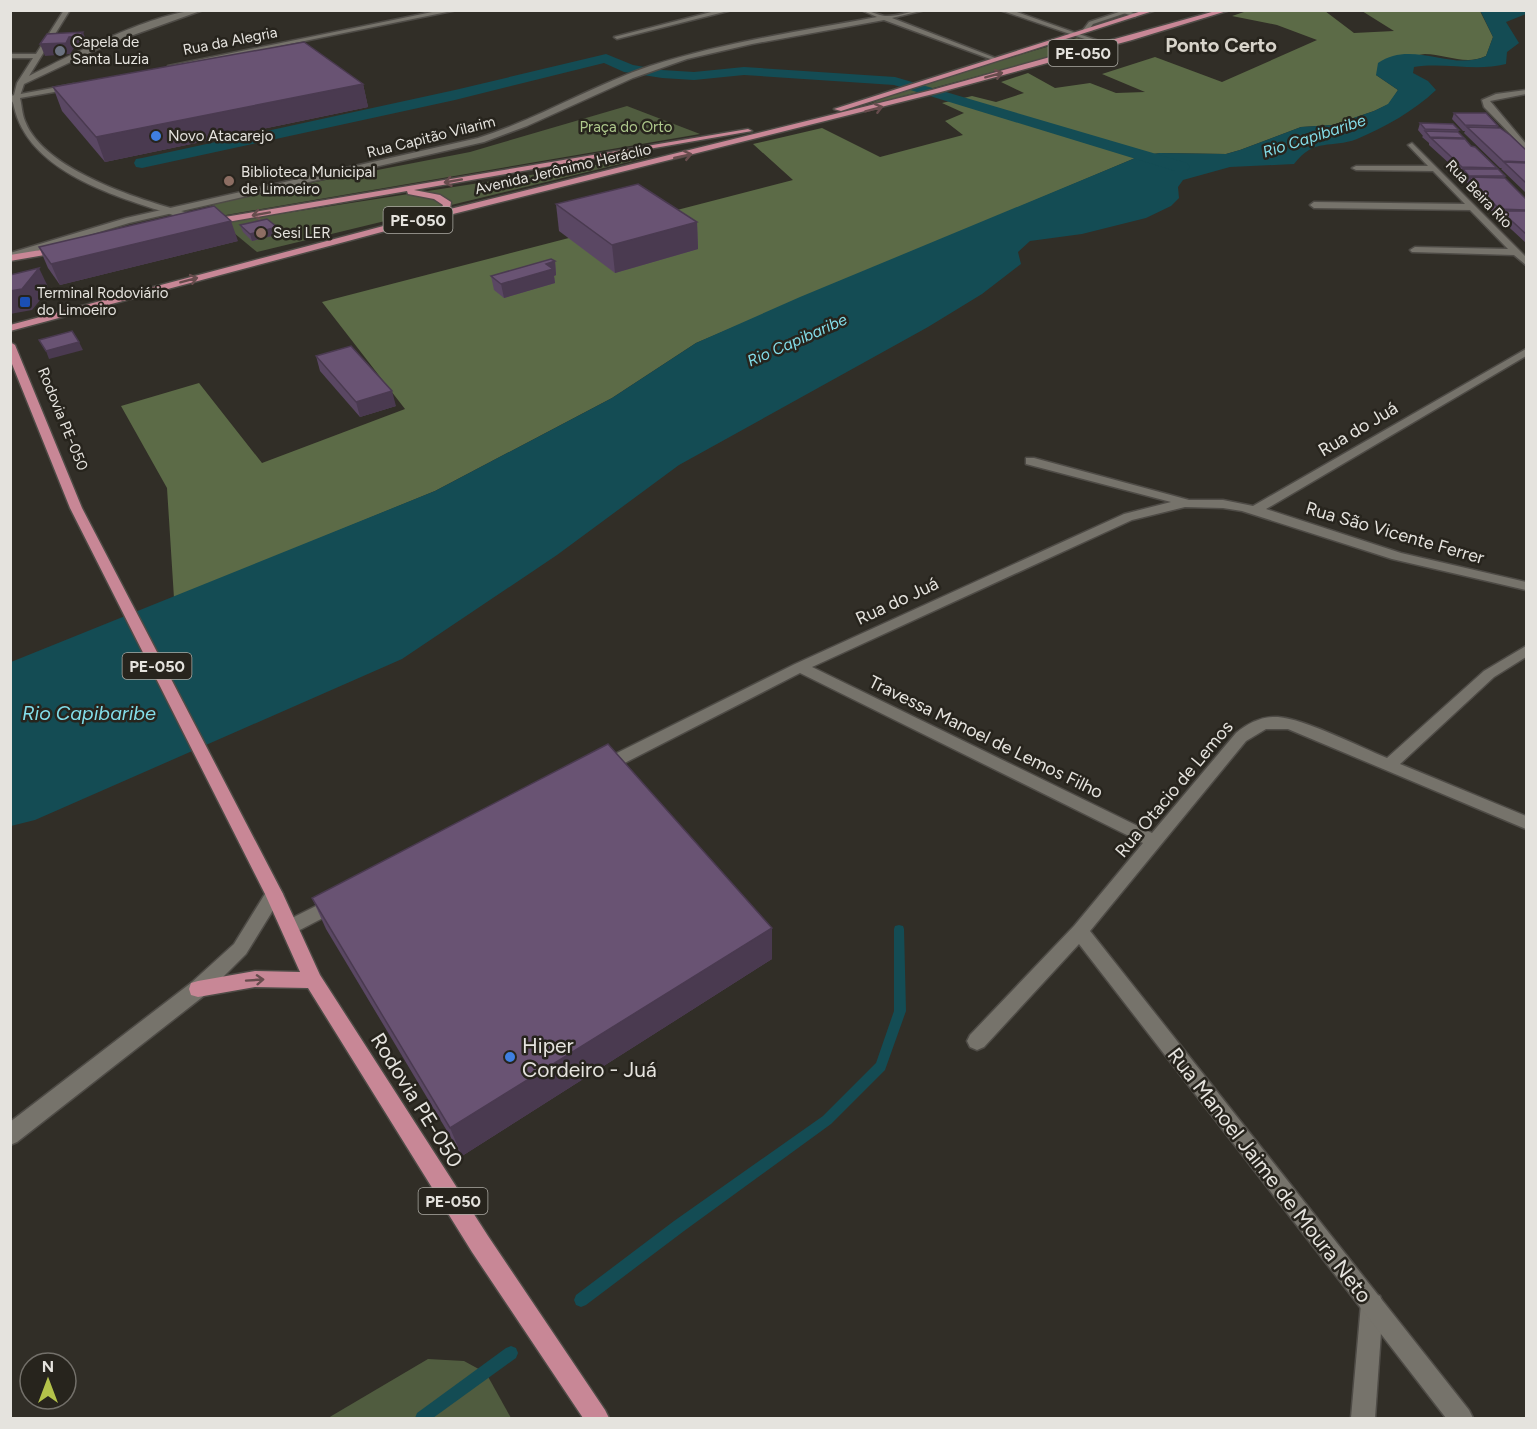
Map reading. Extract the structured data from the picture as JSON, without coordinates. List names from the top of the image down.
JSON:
{
  "streets": {
    "main road": ["PE-050", "Avenida Jerônimo Heráclio", "Rodovia PE-050"],
    "street": [
      "Rua da Alegria",
      "Rua Capitão Vilarim",
      "Rua Beira Rio",
      "Rua do Juá",
      "Rua São Vicente Ferrer",
      "Travessa Manoel de Lemos Filho",
      "Rua Otacio de Lemos",
      "Rua Manoel Jaime de Moura Neto"
    ]
  },
  "crossings": [
    ["Rua do Juá", "Rua São Vicente Ferrer"],
    ["Rua do Juá", "Travessa Manoel de Lemos Filho"],
    ["Travessa Manoel de Lemos Filho", "Rua Otacio de Lemos"],
    ["Rua Otacio de Lemos", "Rua Manoel Jaime de Moura Neto"]
  ],
  "districts": ["Ponto Certo"],
  "water": ["Rio Capibaribe"],
  "parks": ["Praça do Orto"],
  "places": {
    "other": [
      "Capela de Santa Luzia",
      "Novo Atacarejo",
      "Biblioteca Municipal de Limoeiro",
      "Sesi LER",
      "Hiper Cordeiro - Juá"
    ],
    "transit": ["Terminal Rodoviário do Limoeiro"]
  },
  "north": "top"
}
